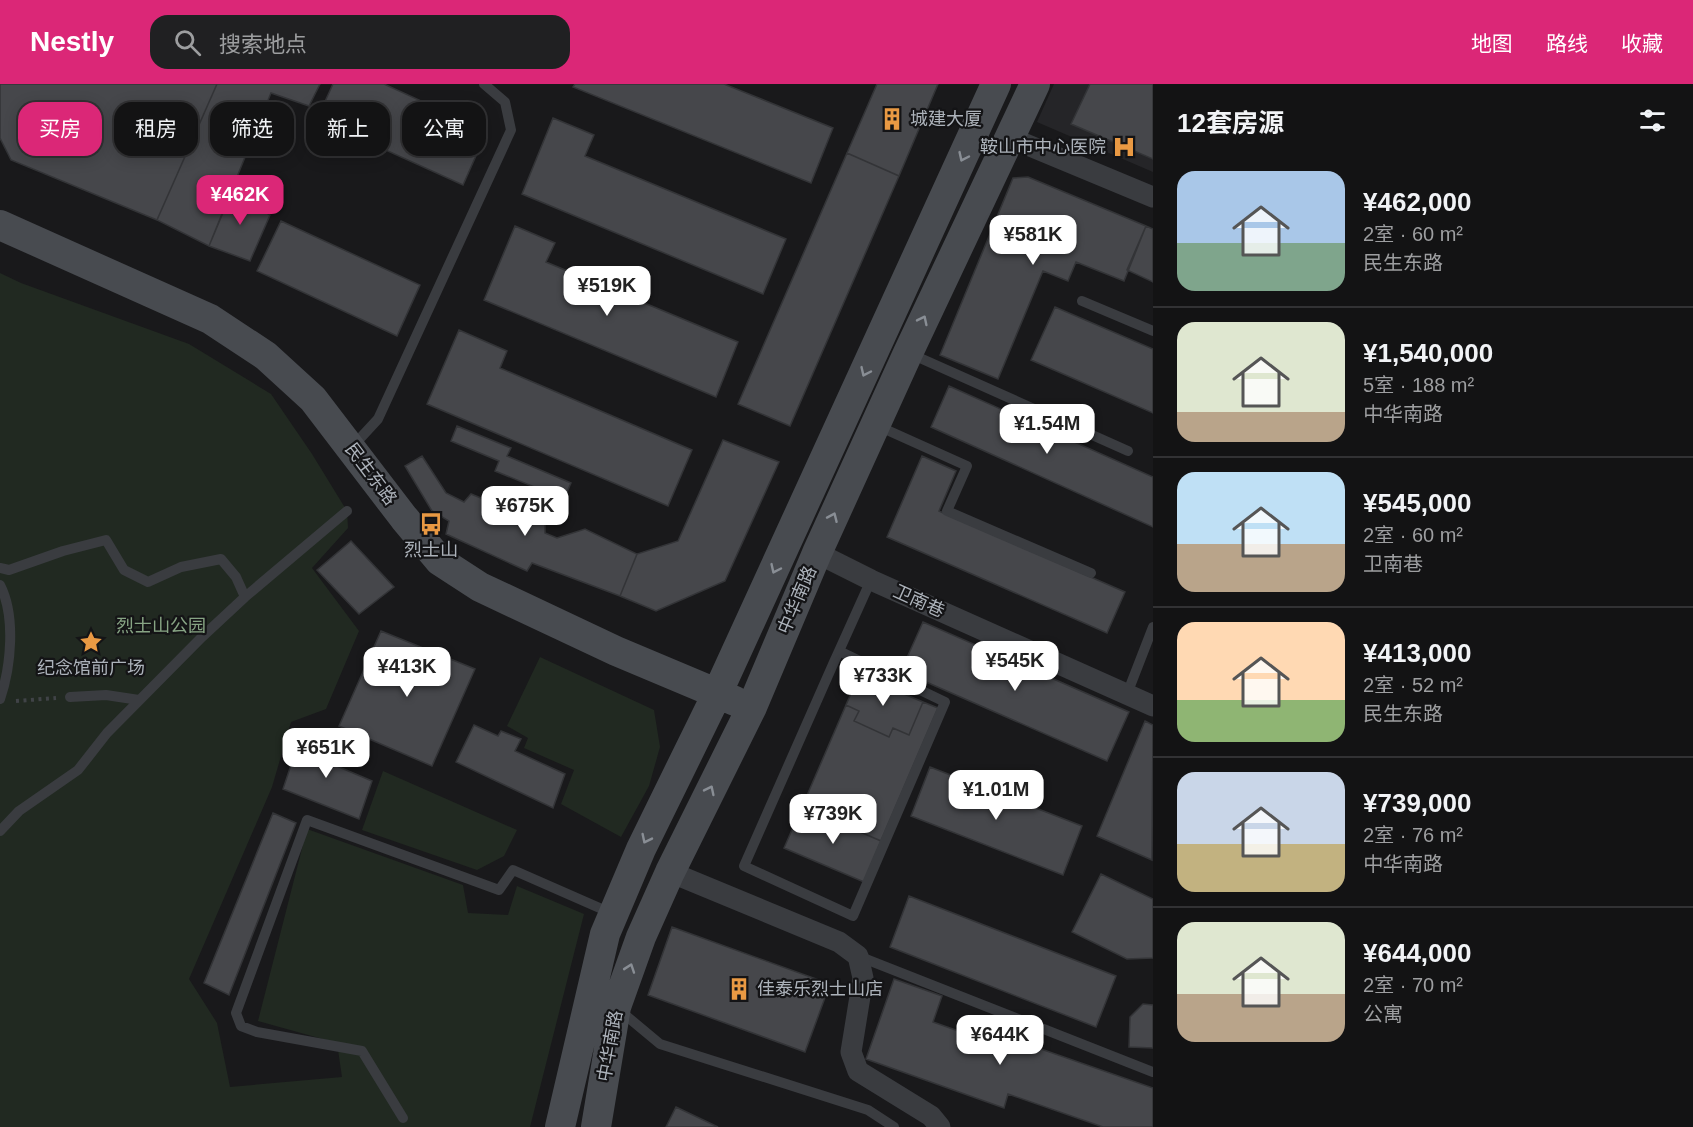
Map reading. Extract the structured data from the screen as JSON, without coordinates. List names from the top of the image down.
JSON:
{
  "streets": {
    "main road": ["民生东路", "中华南路"],
    "street": ["卫南巷"]
  },
  "crossings": [
    ["民生东路", "中华南路"],
    ["中华南路", "卫南巷"]
  ],
  "parks": ["烈士山公园"],
  "places": {
    "building": ["城建大厦", "佳泰乐烈士山店"],
    "hospital": ["鞍山市中心医院"],
    "bus stop": ["烈士山"],
    "place": ["纪念馆前广场"]
  },
  "page": {
    "header": "Nestly",
    "search": "搜索地点",
    "nav": ["地图", "路线", "收藏"],
    "heading": "12套房源",
    "chip": [
      "买房",
      "租房",
      "筛选",
      "新上",
      "公寓"
    ],
    "list": [
      {
        "name": "¥462,000",
        "note": "2室 · 60 m² · 民生东路"
      },
      {
        "name": "¥1,540,000",
        "note": "5室 · 188 m² · 中华南路"
      },
      {
        "name": "¥545,000",
        "note": "2室 · 60 m² · 卫南巷"
      },
      {
        "name": "¥413,000",
        "note": "2室 · 52 m² · 民生东路"
      },
      {
        "name": "¥739,000",
        "note": "2室 · 76 m² · 中华南路"
      },
      {
        "name": "¥644,000",
        "note": "2室 · 70 m² · 公寓"
      }
    ],
    "price": [
      "¥462K",
      "¥581K",
      "¥519K",
      "¥1.54M",
      "¥675K",
      "¥545K",
      "¥413K",
      "¥733K",
      "¥651K",
      "¥1.01M",
      "¥739K",
      "¥644K"
    ]
  }
}
